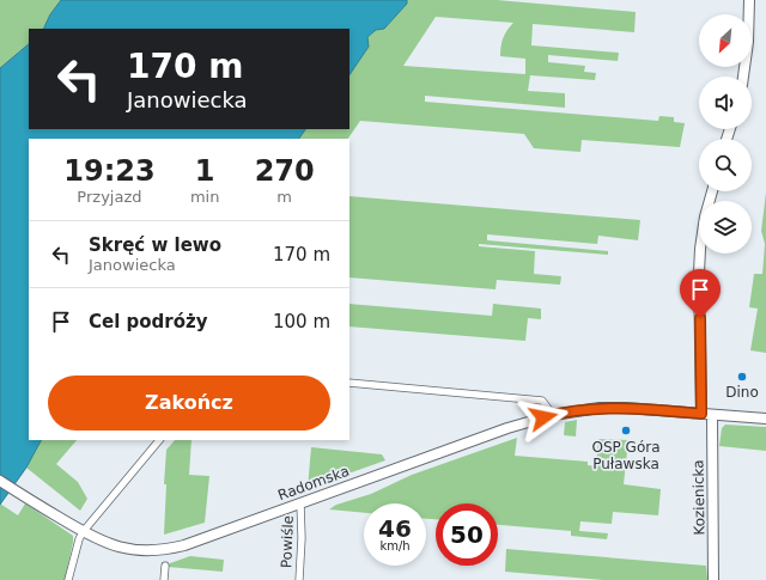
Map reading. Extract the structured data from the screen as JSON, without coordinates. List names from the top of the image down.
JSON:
{
  "streets": {
    "main road": ["Radomska", "Kozienicka"],
    "street": ["Powiśle"]
  },
  "crossings": [
    ["Radomska", "Kozienicka"],
    ["Radomska", "Powiśle"]
  ],
  "places": ["Dino", "OSP Góra Puławska"],
  "north": "bottom left",
  "page": {
    "turn": ["170 m", "Janowiecka"],
    "eta": [
      "19:23",
      "Przyjazd",
      "1",
      "min",
      "270",
      "m"
    ],
    "list": [
      {
        "name": "Skręć w lewo",
        "note": "Janowiecka",
        "value": "170 m"
      },
      {
        "name": "Cel podróży",
        "value": "100 m"
      }
    ],
    "buttons": "Zakończ",
    "speed": "46 km/h",
    "limit": "50"
  }
}
